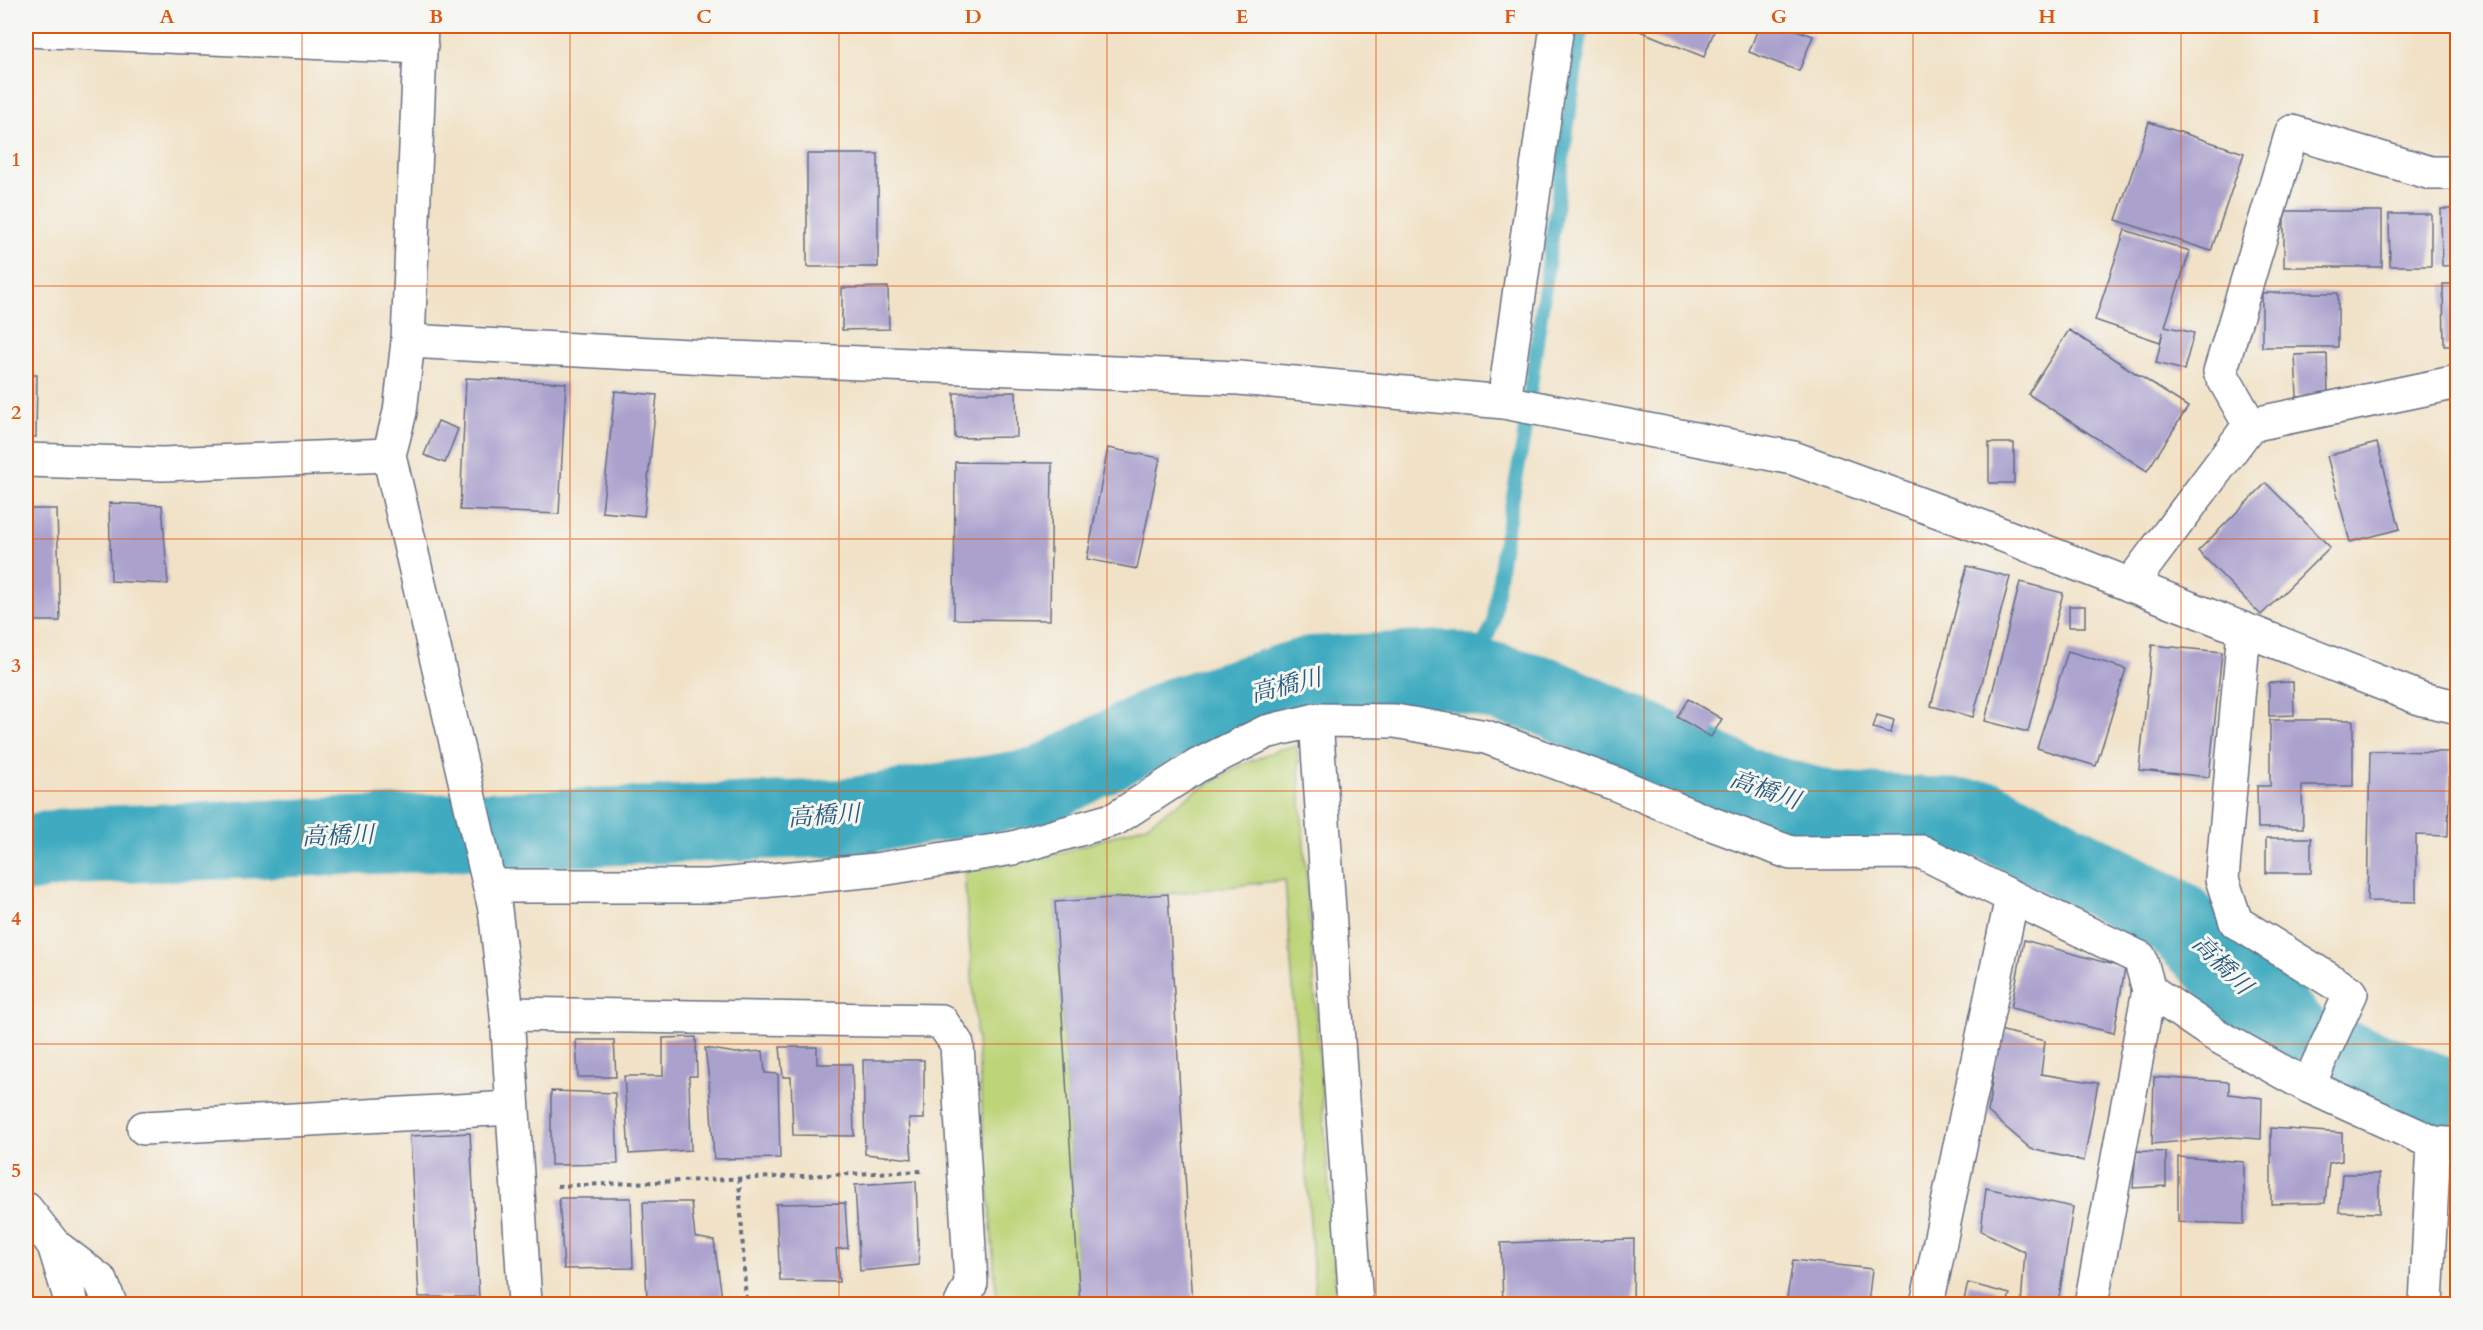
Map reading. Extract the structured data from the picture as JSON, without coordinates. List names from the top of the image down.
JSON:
{
  "water": ["高橋川"],
  "grid": {
    "columns": [
      "A",
      "B",
      "C",
      "D",
      "E",
      "F",
      "G",
      "H",
      "I"
    ],
    "rows": [
      "1",
      "2",
      "3",
      "4",
      "5"
    ]
  }
}
